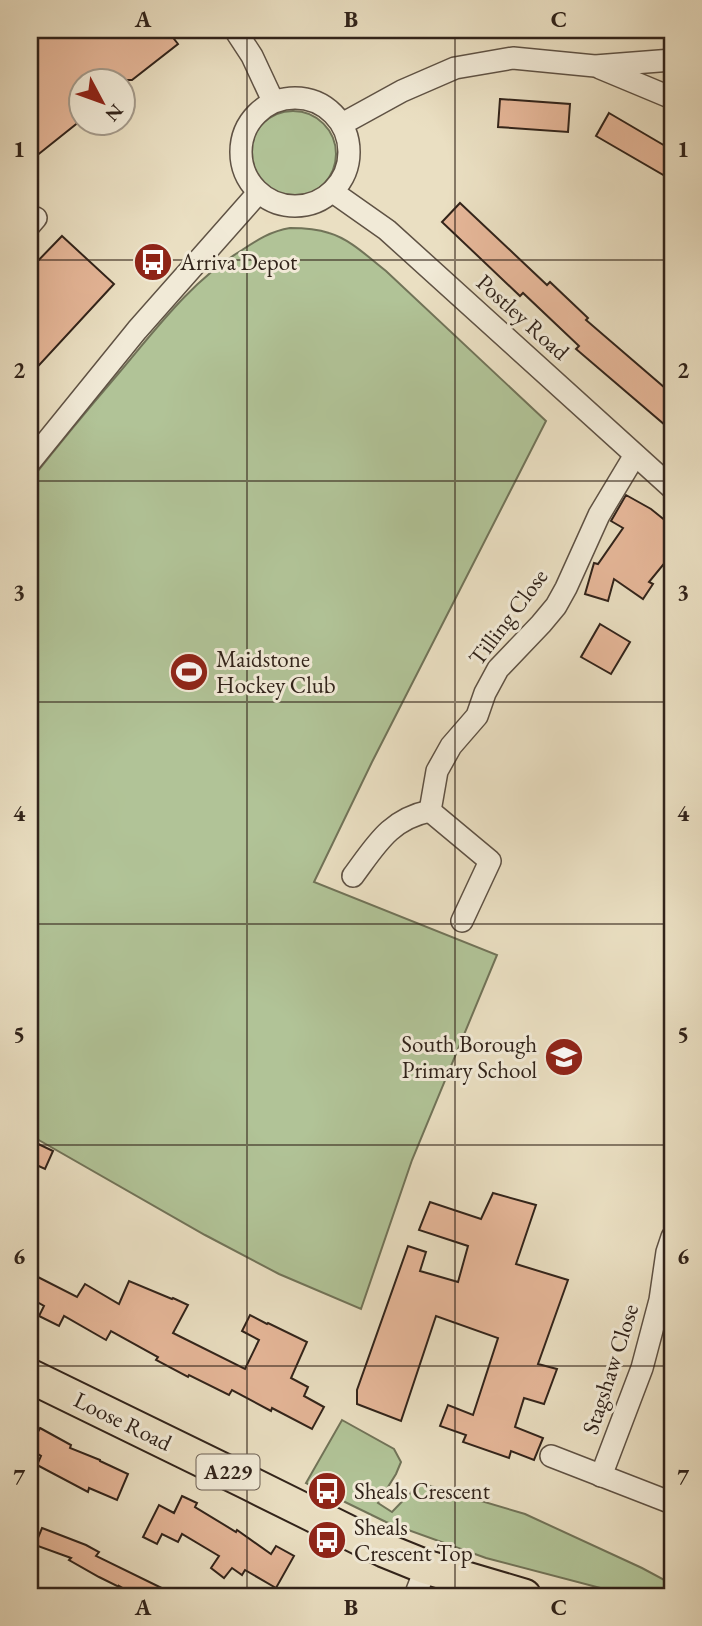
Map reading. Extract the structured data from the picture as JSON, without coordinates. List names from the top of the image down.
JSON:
{
  "streets": {
    "highway": ["Loose Road", "A229"],
    "street": ["Postley Road", "Tilling Close", "Stagshaw Close"]
  },
  "crossings": [
    ["Postley Road", "Tilling Close"]
  ],
  "places": {
    "bus stop": ["Arriva Depot", "Sheals Crescent", "Sheals Crescent Top"],
    "sports": ["Maidstone Hockey Club"],
    "school or university": ["South Borough Primary School"]
  },
  "north": "bottom right",
  "grid": {
    "columns": ["A", "B", "C"],
    "rows": [
      "1",
      "2",
      "3",
      "4",
      "5",
      "6",
      "7"
    ]
  }
}
